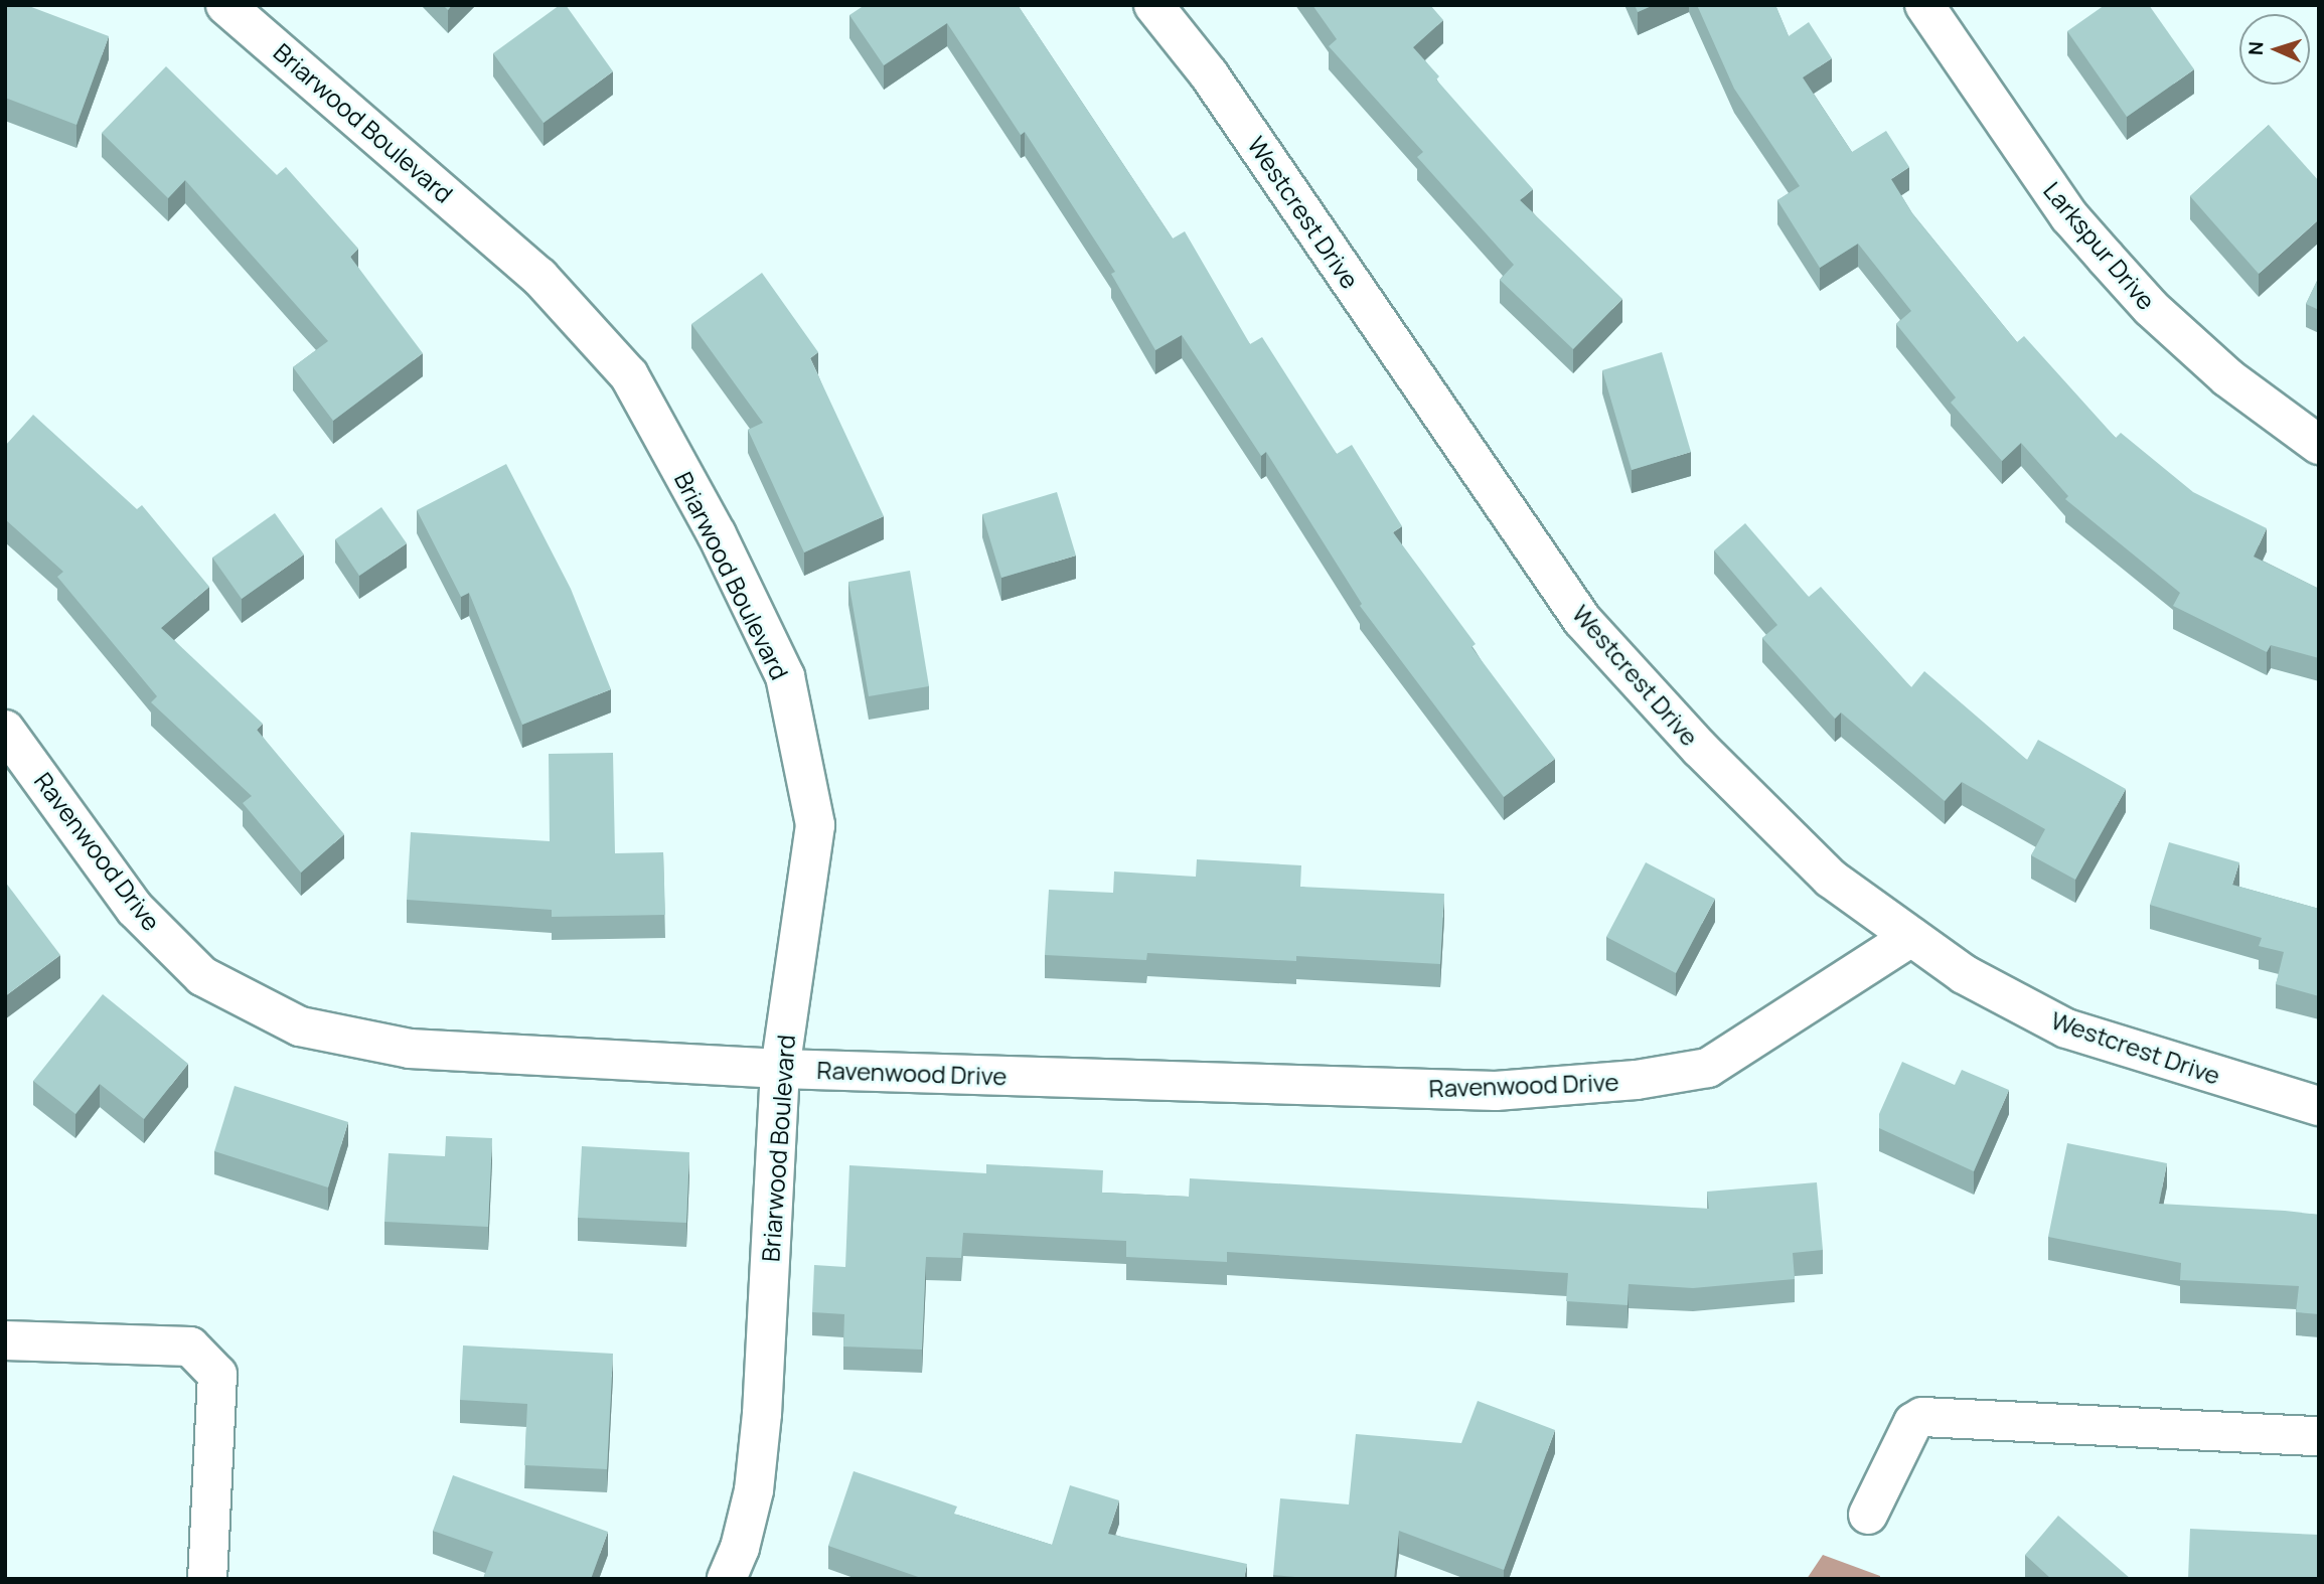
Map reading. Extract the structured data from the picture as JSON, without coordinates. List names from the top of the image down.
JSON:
{
  "streets": {
    "street": [
      "Briarwood Boulevard",
      "Westcrest Drive",
      "Larkspur Drive",
      "Ravenwood Drive"
    ]
  },
  "crossings": [
    ["Briarwood Boulevard", "Ravenwood Drive"],
    ["Westcrest Drive", "Ravenwood Drive"]
  ],
  "north": "left"
}
